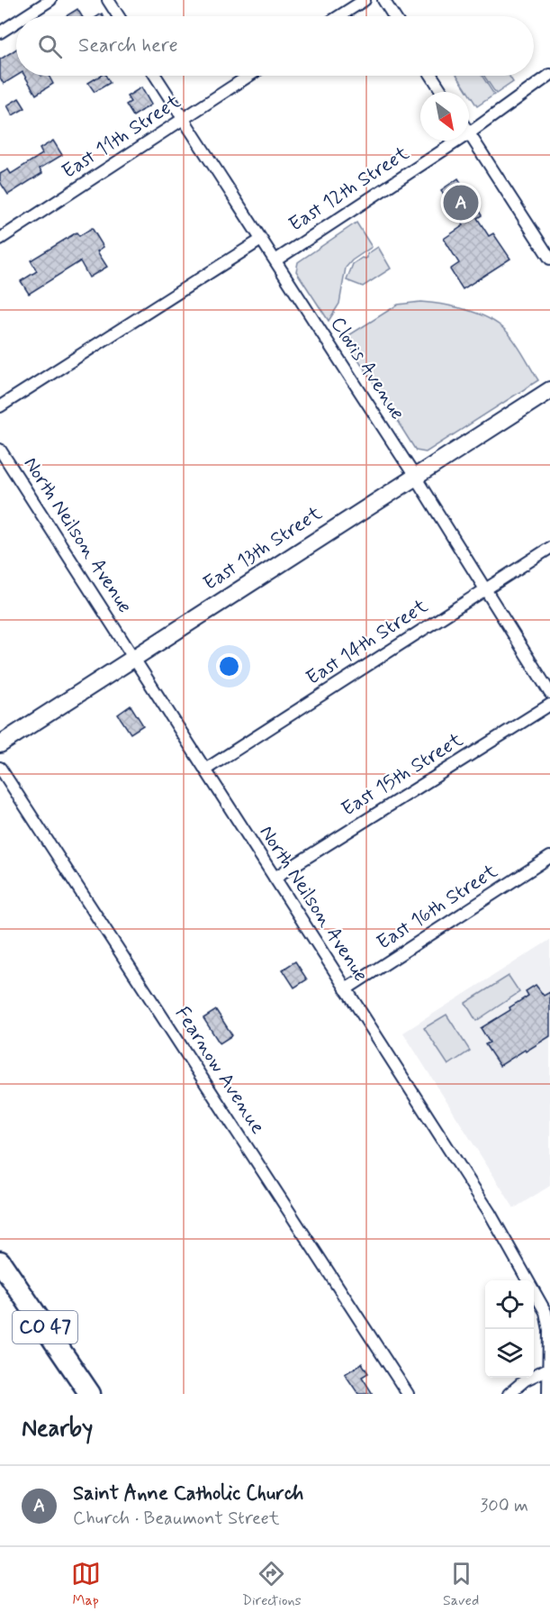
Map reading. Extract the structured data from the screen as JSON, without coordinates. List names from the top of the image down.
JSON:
{
  "streets": {
    "highway": ["CO 47"],
    "street": [
      "East 11th Street",
      "East 12th Street",
      "Clovis Avenue",
      "North Neilson Avenue",
      "East 13th Street",
      "East 14th Street",
      "East 15th Street",
      "East 16th Street",
      "Fearnow Avenue"
    ]
  },
  "crossings": [
    ["East 11th Street", "Clovis Avenue"],
    ["East 12th Street", "Clovis Avenue"],
    ["Clovis Avenue", "East 13th Street"],
    ["Clovis Avenue", "East 14th Street"],
    ["North Neilson Avenue", "East 13th Street"],
    ["North Neilson Avenue", "East 14th Street"],
    ["North Neilson Avenue", "East 15th Street"],
    ["North Neilson Avenue", "East 16th Street"]
  ],
  "north": "bottom right",
  "page": {
    "search": "Search here",
    "pins": "A",
    "heading": "Nearby",
    "list": [
      {
        "mark": "A",
        "name": "Saint Anne Catholic Church",
        "note": "Church · Beaumont Street",
        "value": "300 m"
      }
    ],
    "nav": ["Map", "Directions", "Saved"]
  }
}
